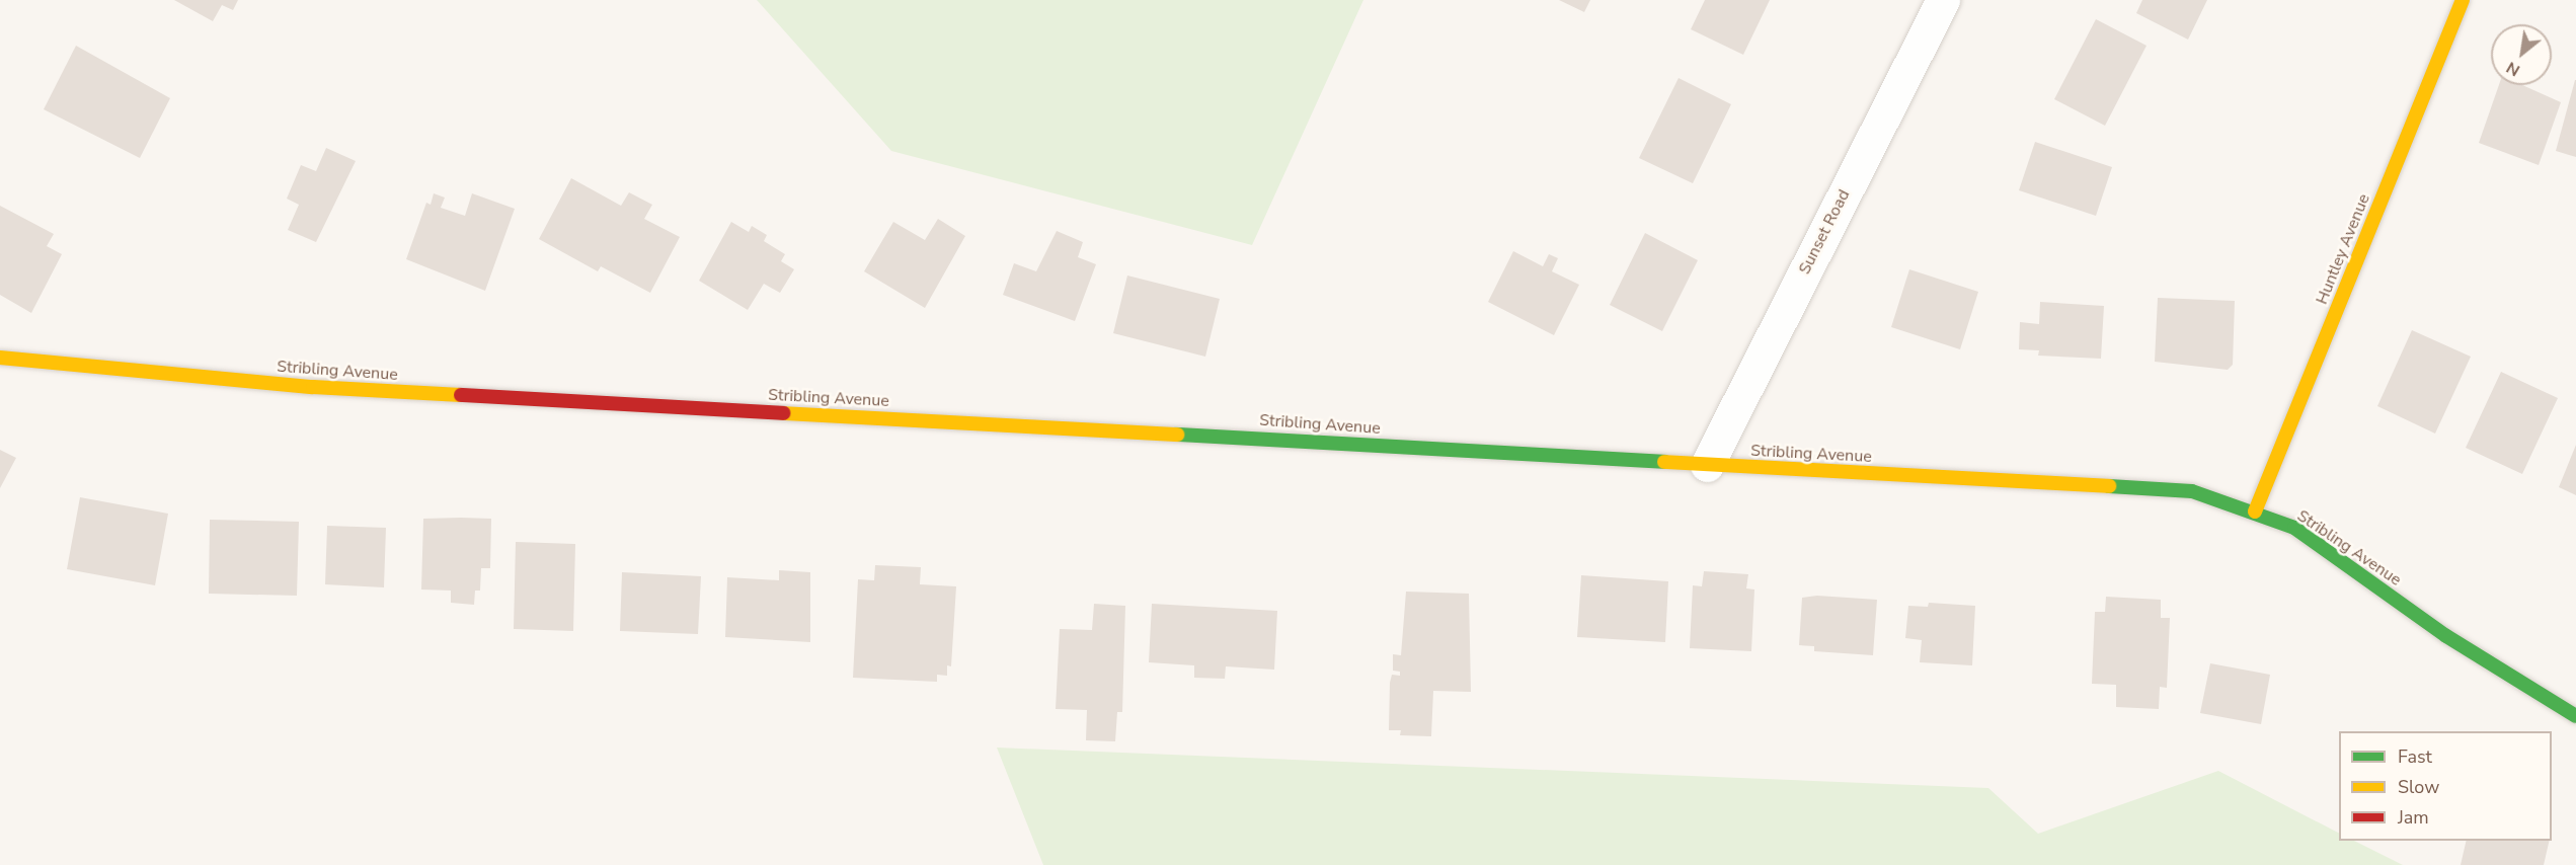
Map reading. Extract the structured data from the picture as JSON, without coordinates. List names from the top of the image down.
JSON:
{
  "streets": {
    "street": ["Sunset Road", "Huntley Avenue", "Stribling Avenue"]
  },
  "crossings": [
    ["Sunset Road", "Stribling Avenue"],
    ["Huntley Avenue", "Stribling Avenue"]
  ],
  "legend": ["Fast", "Slow", "Jam"],
  "north": "bottom left"
}
